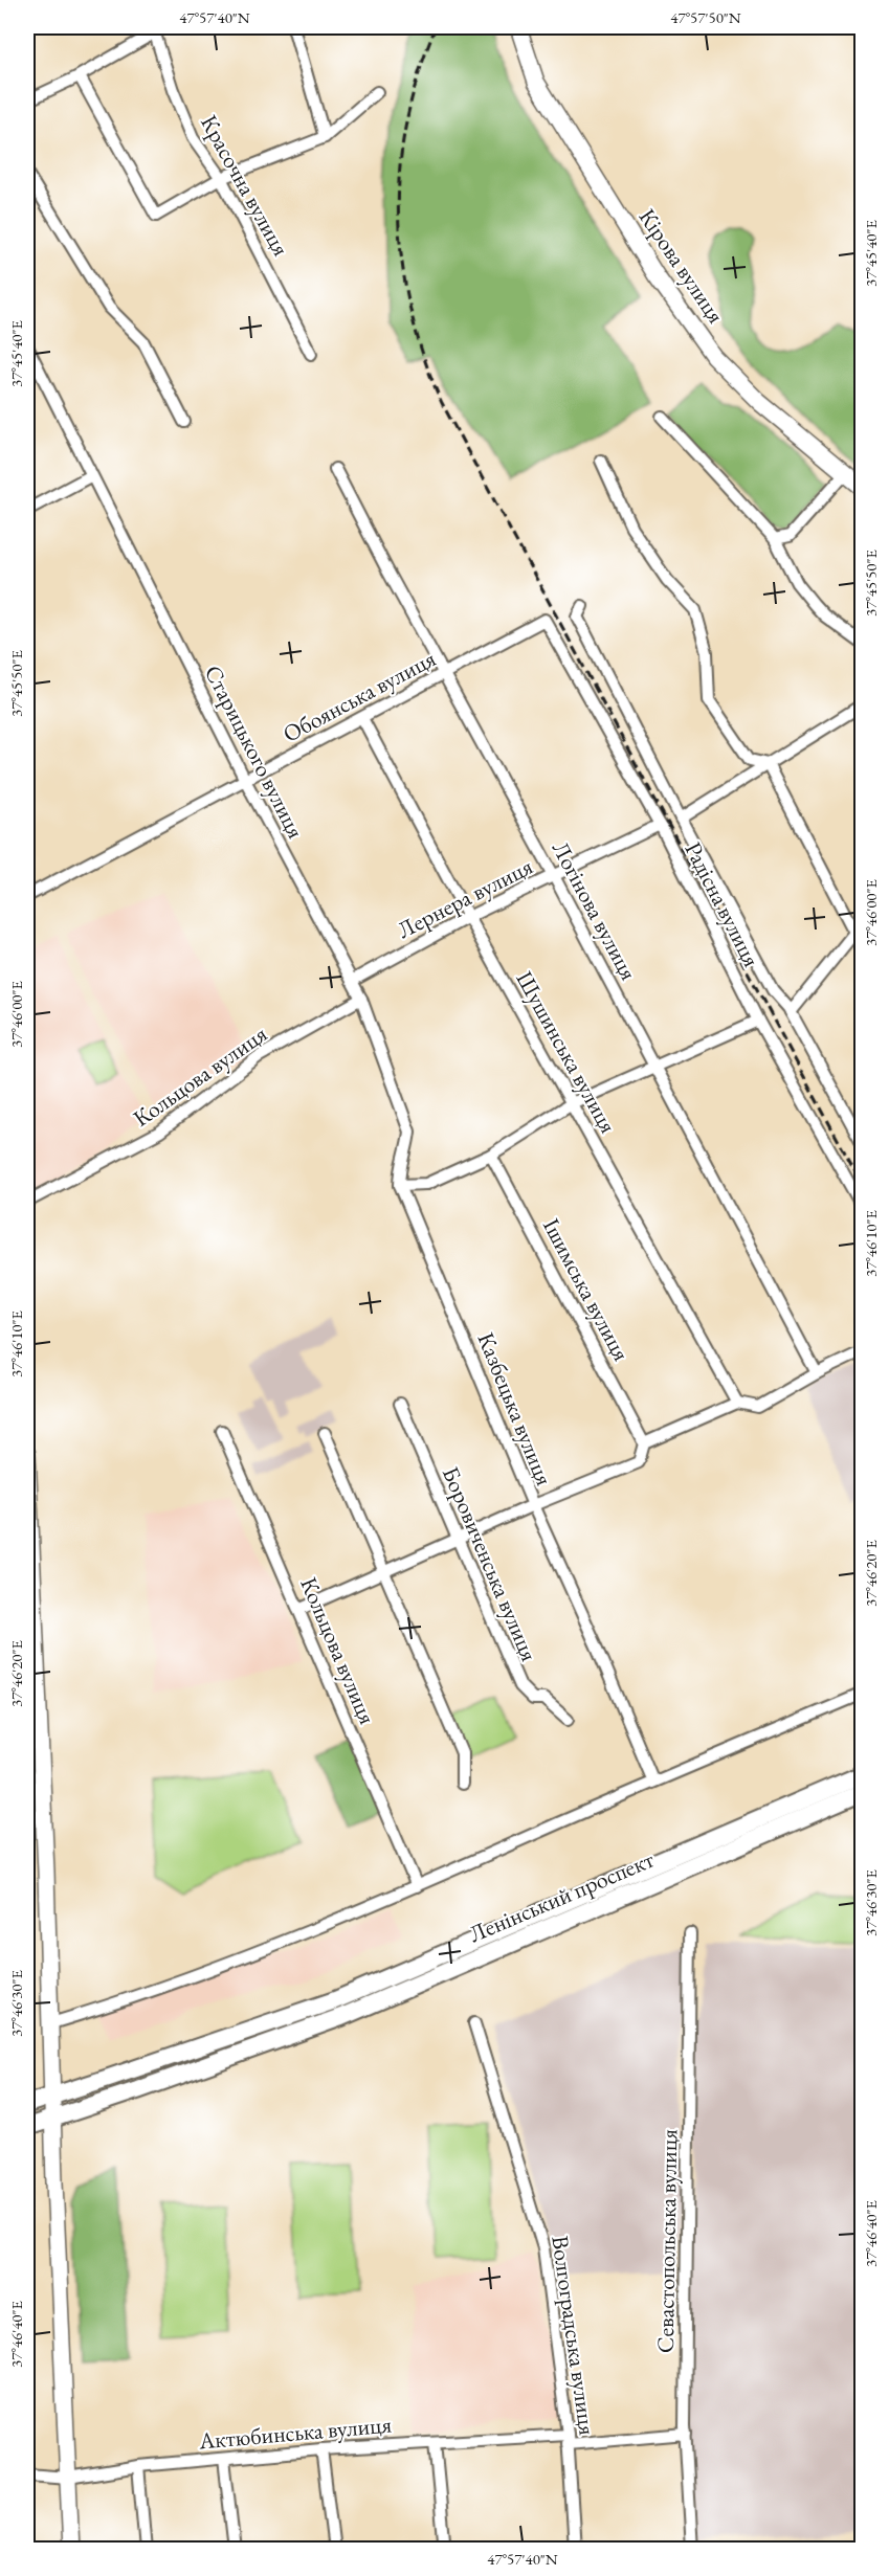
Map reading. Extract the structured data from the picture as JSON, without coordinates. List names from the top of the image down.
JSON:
{
  "streets": {
    "main road": ["Кірова вулиця", "Ленінський проспект"],
    "street": [
      "Красочна вулиця",
      "Обоянська вулиця",
      "Старицького вулиця",
      "Лернера вулиця",
      "Радісна вулиця",
      "Логінова вулиця",
      "Шушинська вулиця",
      "Кольцова вулиця",
      "Ішимська вулиця",
      "Казбецька вулиця",
      "Боровиченська вулиця",
      "Севастопольська вулиця",
      "Волгоградська вулиця",
      "Актюбинська вулиця"
    ]
  },
  "crossings": [
    ["Обоянська вулиця", "Старицького вулиця"],
    ["Обоянська вулиця", "Радісна вулиця"],
    ["Обоянська вулиця", "Логінова вулиця"],
    ["Обоянська вулиця", "Шушинська вулиця"],
    ["Старицького вулиця", "Лернера вулиця"],
    ["Старицького вулиця", "Кольцова вулиця"],
    ["Старицького вулиця", "Казбецька вулиця"],
    ["Лернера вулиця", "Радісна вулиця"],
    ["Лернера вулиця", "Логінова вулиця"],
    ["Лернера вулиця", "Шушинська вулиця"],
    ["Севастопольська вулиця", "Актюбинська вулиця"],
    ["Волгоградська вулиця", "Актюбинська вулиця"]
  ],
  "coordinates": [
    "47°57'40\"N",
    "47°57'50\"N",
    "37°45'40\"E",
    "37°45'50\"E",
    "37°46'00\"E",
    "37°46'10\"E",
    "37°46'20\"E",
    "37°46'30\"E",
    "37°46'40\"E"
  ]
}
